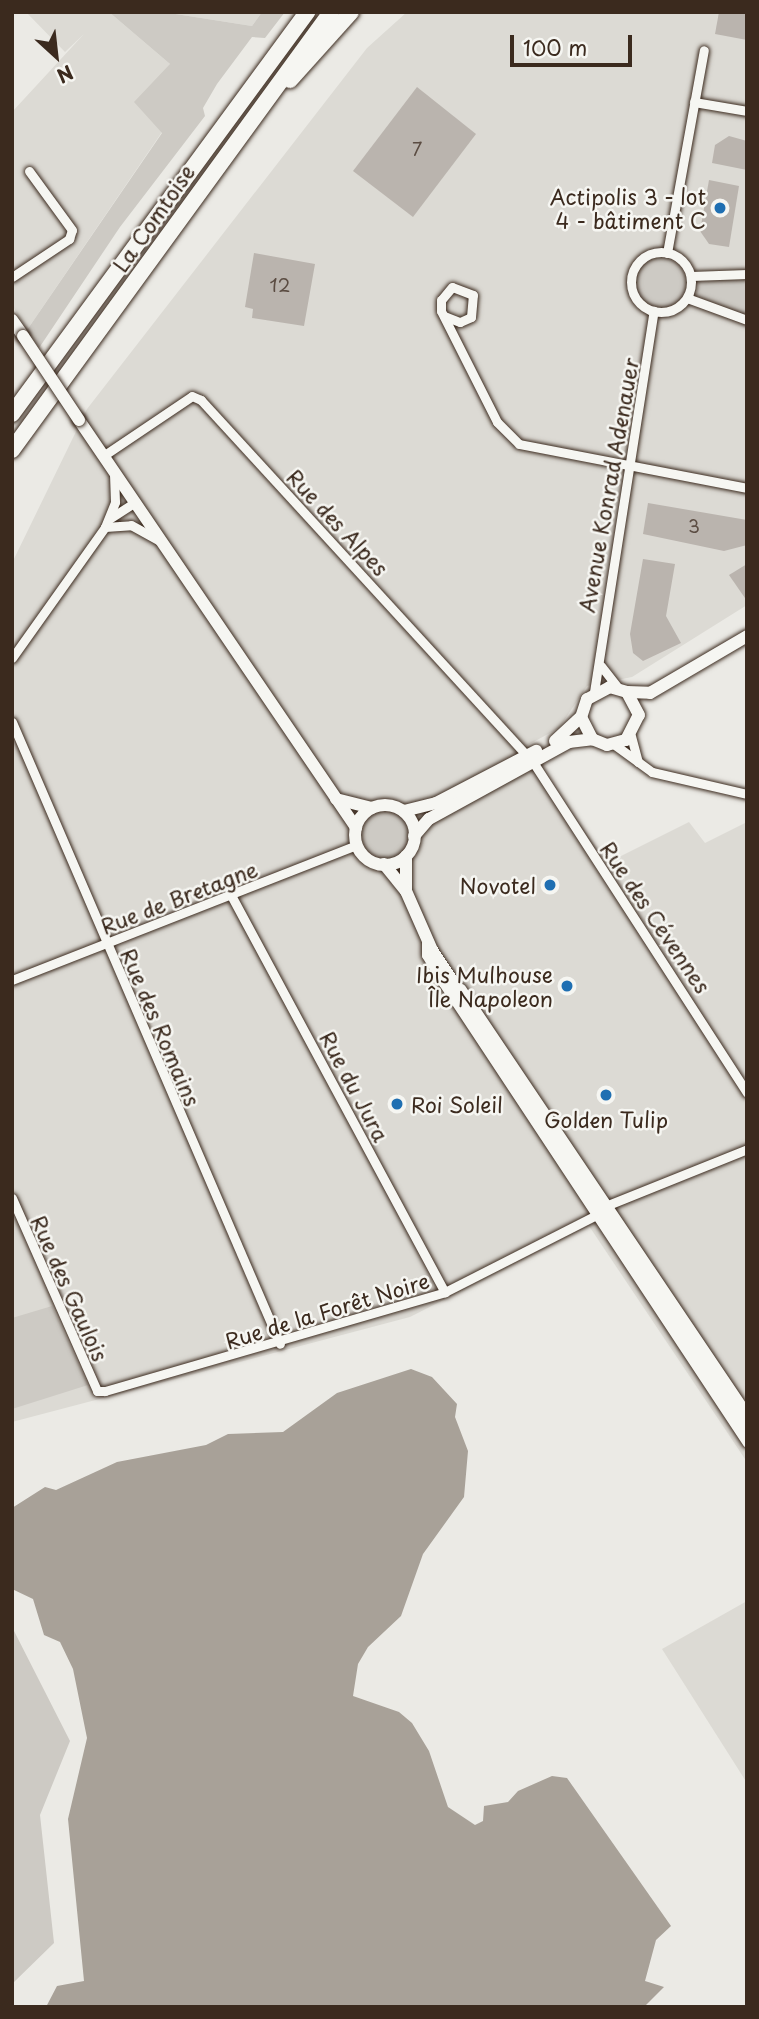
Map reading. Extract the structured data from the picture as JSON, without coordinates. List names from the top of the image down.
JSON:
{
  "streets": {
    "highway": ["La Comtoise"],
    "street": [
      "Avenue Konrad Adenauer",
      "Rue des Alpes",
      "Rue de Bretagne",
      "Rue des Cévennes",
      "Rue des Romains",
      "Rue du Jura",
      "Rue des Gaulois",
      "Rue de la Forêt Noire"
    ]
  },
  "crossings": [
    ["Rue des Alpes", "Rue des Cévennes"],
    ["Rue de Bretagne", "Rue des Romains"],
    ["Rue de Bretagne", "Rue du Jura"],
    ["Rue des Romains", "Rue de la Forêt Noire"],
    ["Rue du Jura", "Rue de la Forêt Noire"],
    ["Rue des Gaulois", "Rue de la Forêt Noire"]
  ],
  "places": [
    "Actipolis 3 - lot 4 - bâtiment C",
    "Novotel",
    "Ibis Mulhouse Île Napoleon",
    "Golden Tulip",
    "Roi Soleil"
  ],
  "house_numbers": ["7", "12", "3"],
  "scale_bar": "100 m",
  "north": "bottom right"
}
